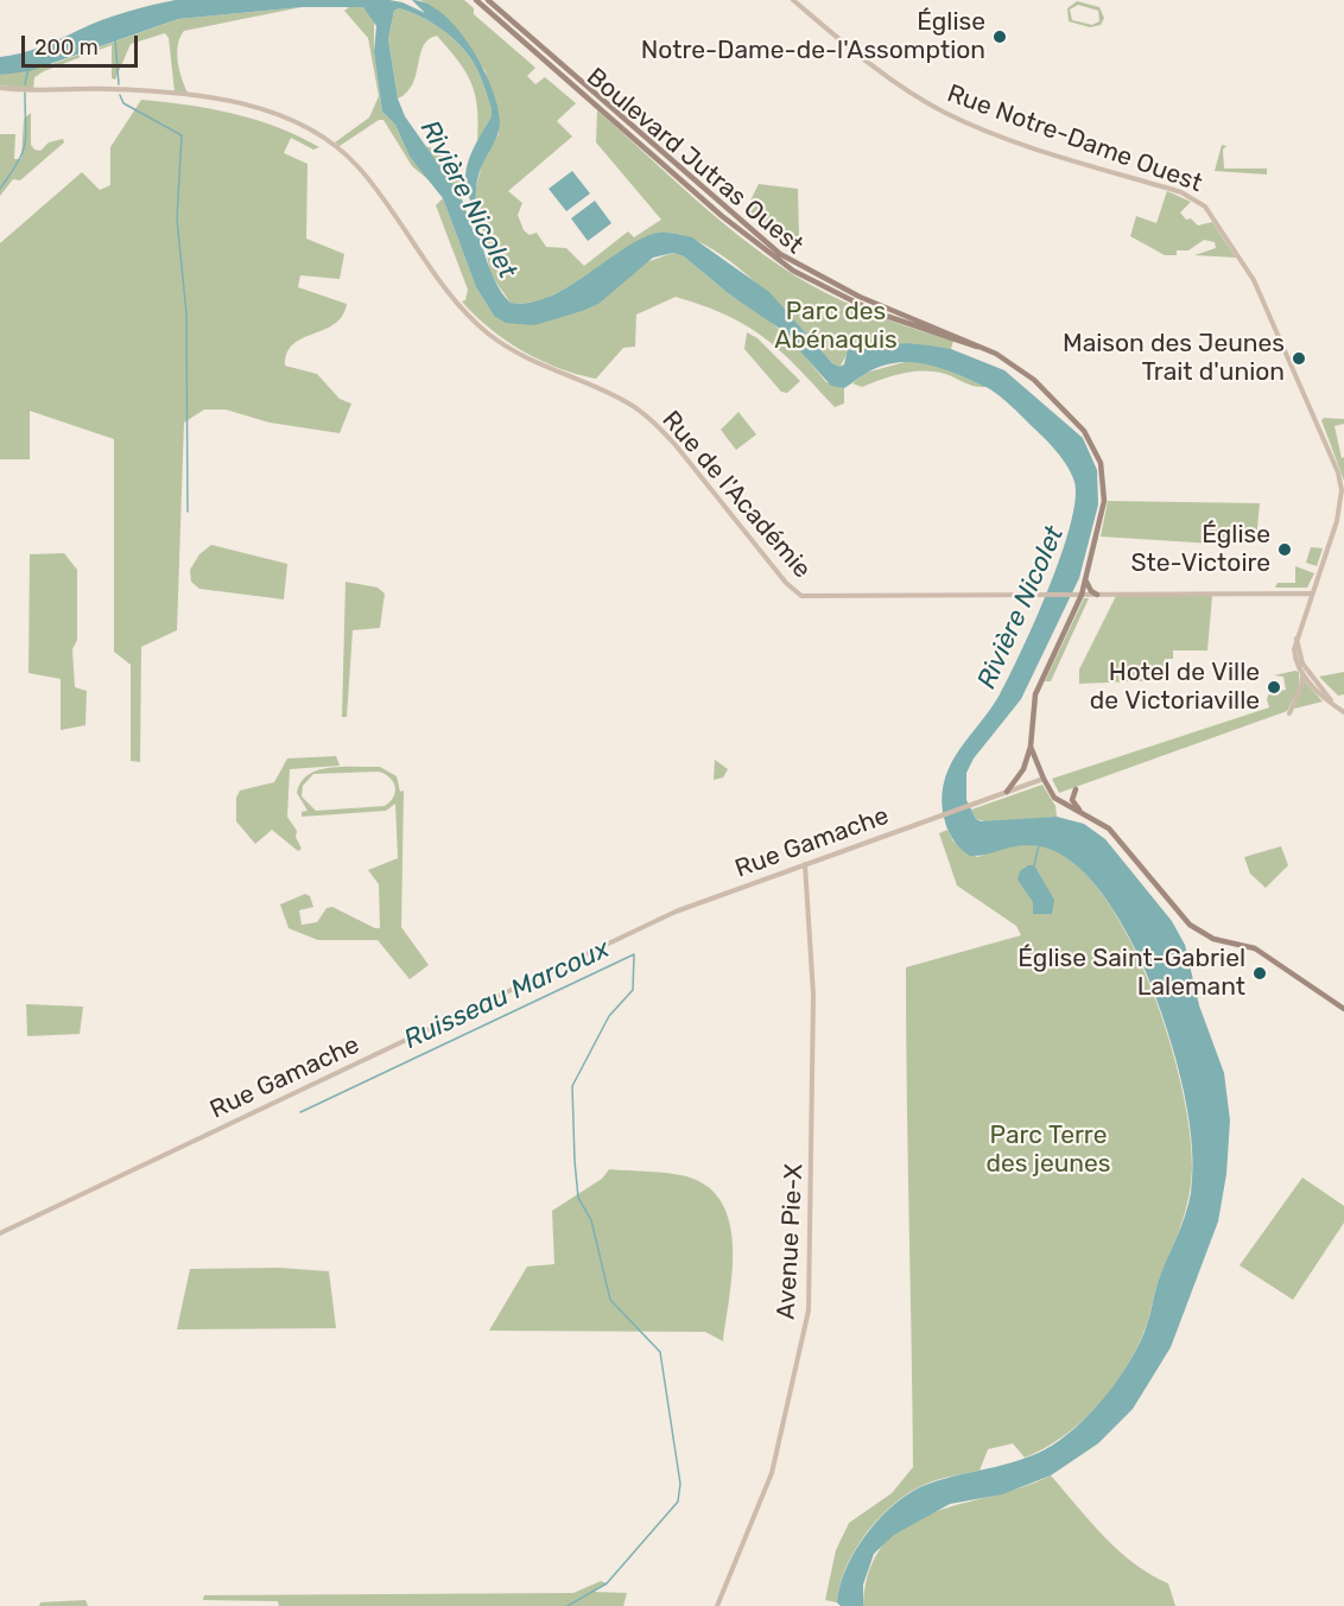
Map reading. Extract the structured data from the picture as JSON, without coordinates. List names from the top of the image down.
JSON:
{
  "streets": {
    "main road": ["Boulevard Jutras Ouest"],
    "street": [
      "Rue Notre-Dame Ouest",
      "Rue de l'Académie",
      "Rue Gamache",
      "Avenue Pie-X"
    ]
  },
  "crossings": [
    ["Rue Notre-Dame Ouest", "Rue de l'Académie"],
    ["Boulevard Jutras Ouest", "Rue de l'Académie"],
    ["Rue Gamache", "Avenue Pie-X"]
  ],
  "water": ["Rivière Nicolet", "Ruisseau Marcoux"],
  "parks": ["Parc des Abénaquis", "Parc Terre des jeunes"],
  "places": [
    "Église Notre-Dame-de-l'Assomption",
    "Maison des Jeunes Trait d'union",
    "Église Ste-Victoire",
    "Hotel de Ville de Victoriaville",
    "Église Saint-Gabriel Lalemant"
  ],
  "scale_bar": "200 m"
}
